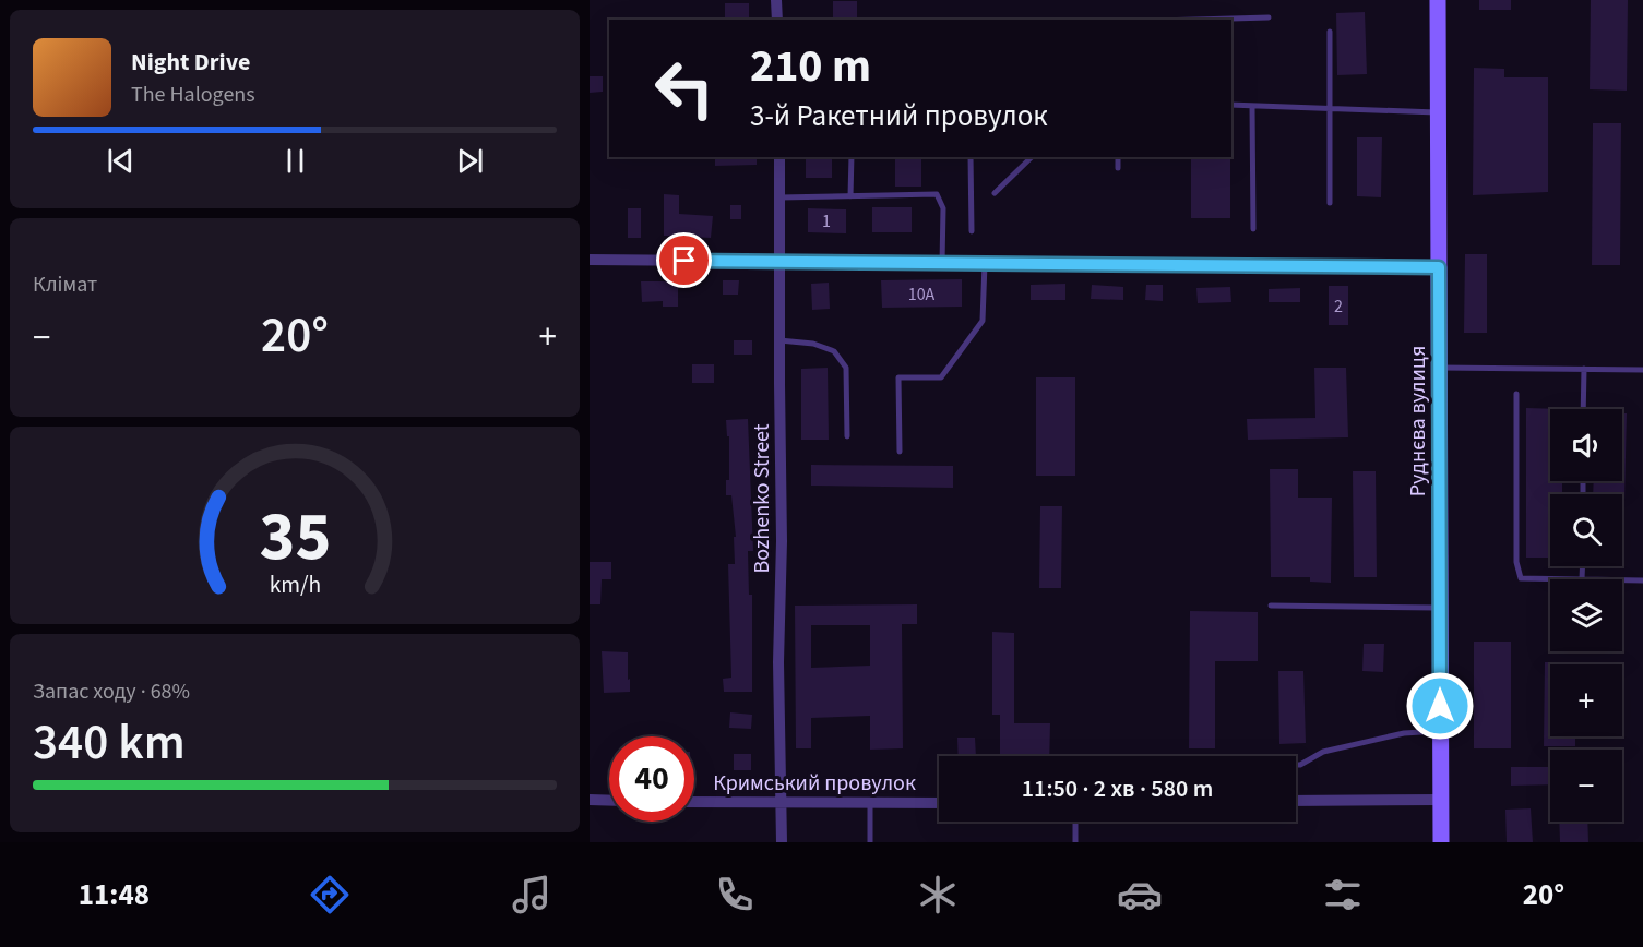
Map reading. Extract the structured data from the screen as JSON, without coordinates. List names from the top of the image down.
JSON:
{
  "streets": {
    "street": ["Руднєва вулиця", "Bozhenko Street", "Кримський провулок"]
  },
  "crossings": [
    ["Bozhenko Street", "Кримський провулок"]
  ],
  "house_numbers": ["1", "10А", "2"],
  "page": {
    "turn": ["210 m", "3-й Ракетний провулок"],
    "song": ["Night Drive", "The Halogens"],
    "tile": [
      "Клімат",
      ["Запас ходу · 68%", "340 km"]
    ],
    "heat": ["−", "20°", "+"],
    "map_buttons": ["+", "−"],
    "limit": "40",
    "trip": "11:50 · 2 хв · 580 m",
    "tabs": ["11:48", "20°"],
    "gauge": ["35", "km/h"]
  }
}
